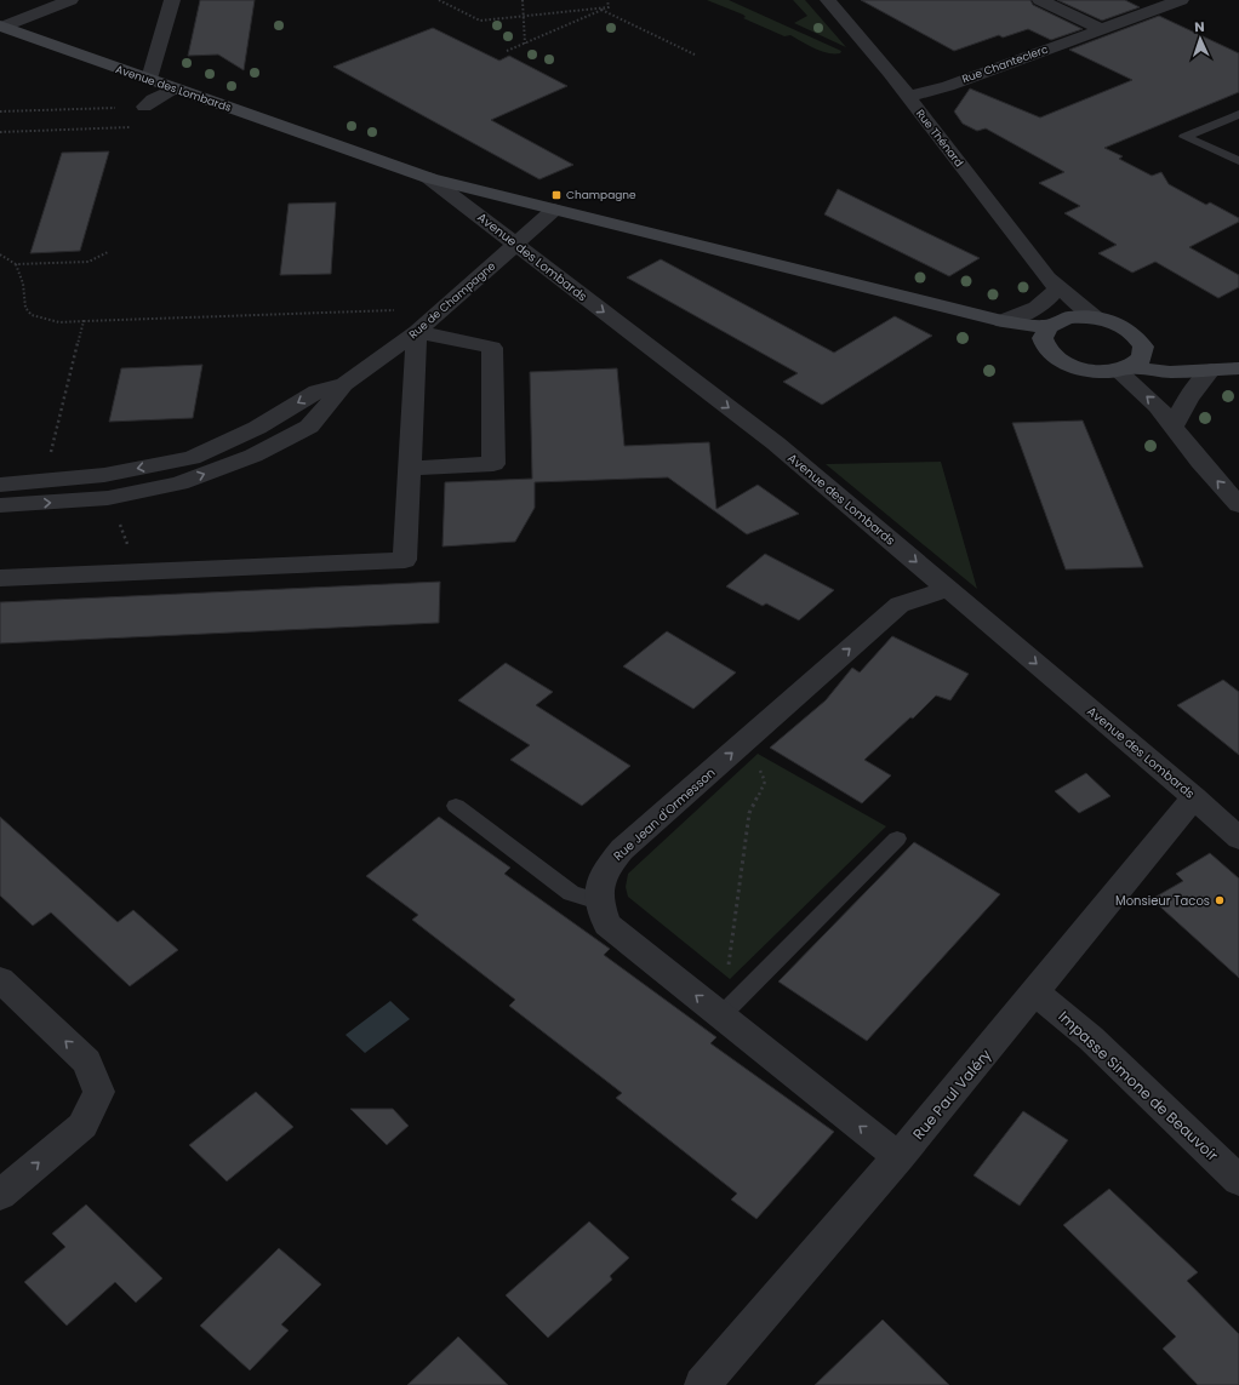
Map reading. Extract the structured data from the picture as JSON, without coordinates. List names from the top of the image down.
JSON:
{
  "streets": {
    "street": [
      "Rue Chanteclerc",
      "Avenue des Lombards",
      "Rue Thénard",
      "Rue de Champagne",
      "Rue Jean d'Ormesson",
      "Impasse Simone de Beauvoir",
      "Rue Paul Valéry"
    ]
  },
  "crossings": [
    ["Rue Chanteclerc", "Rue Thénard"],
    ["Avenue des Lombards", "Rue Thénard"],
    ["Avenue des Lombards", "Rue de Champagne"],
    ["Avenue des Lombards", "Rue Jean d'Ormesson"],
    ["Avenue des Lombards", "Rue Paul Valéry"],
    ["Rue Jean d'Ormesson", "Rue Paul Valéry"],
    ["Impasse Simone de Beauvoir", "Rue Paul Valéry"]
  ],
  "places": {
    "transit": ["Champagne"],
    "other": ["Monsieur Tacos"]
  },
  "north": "top"
}
